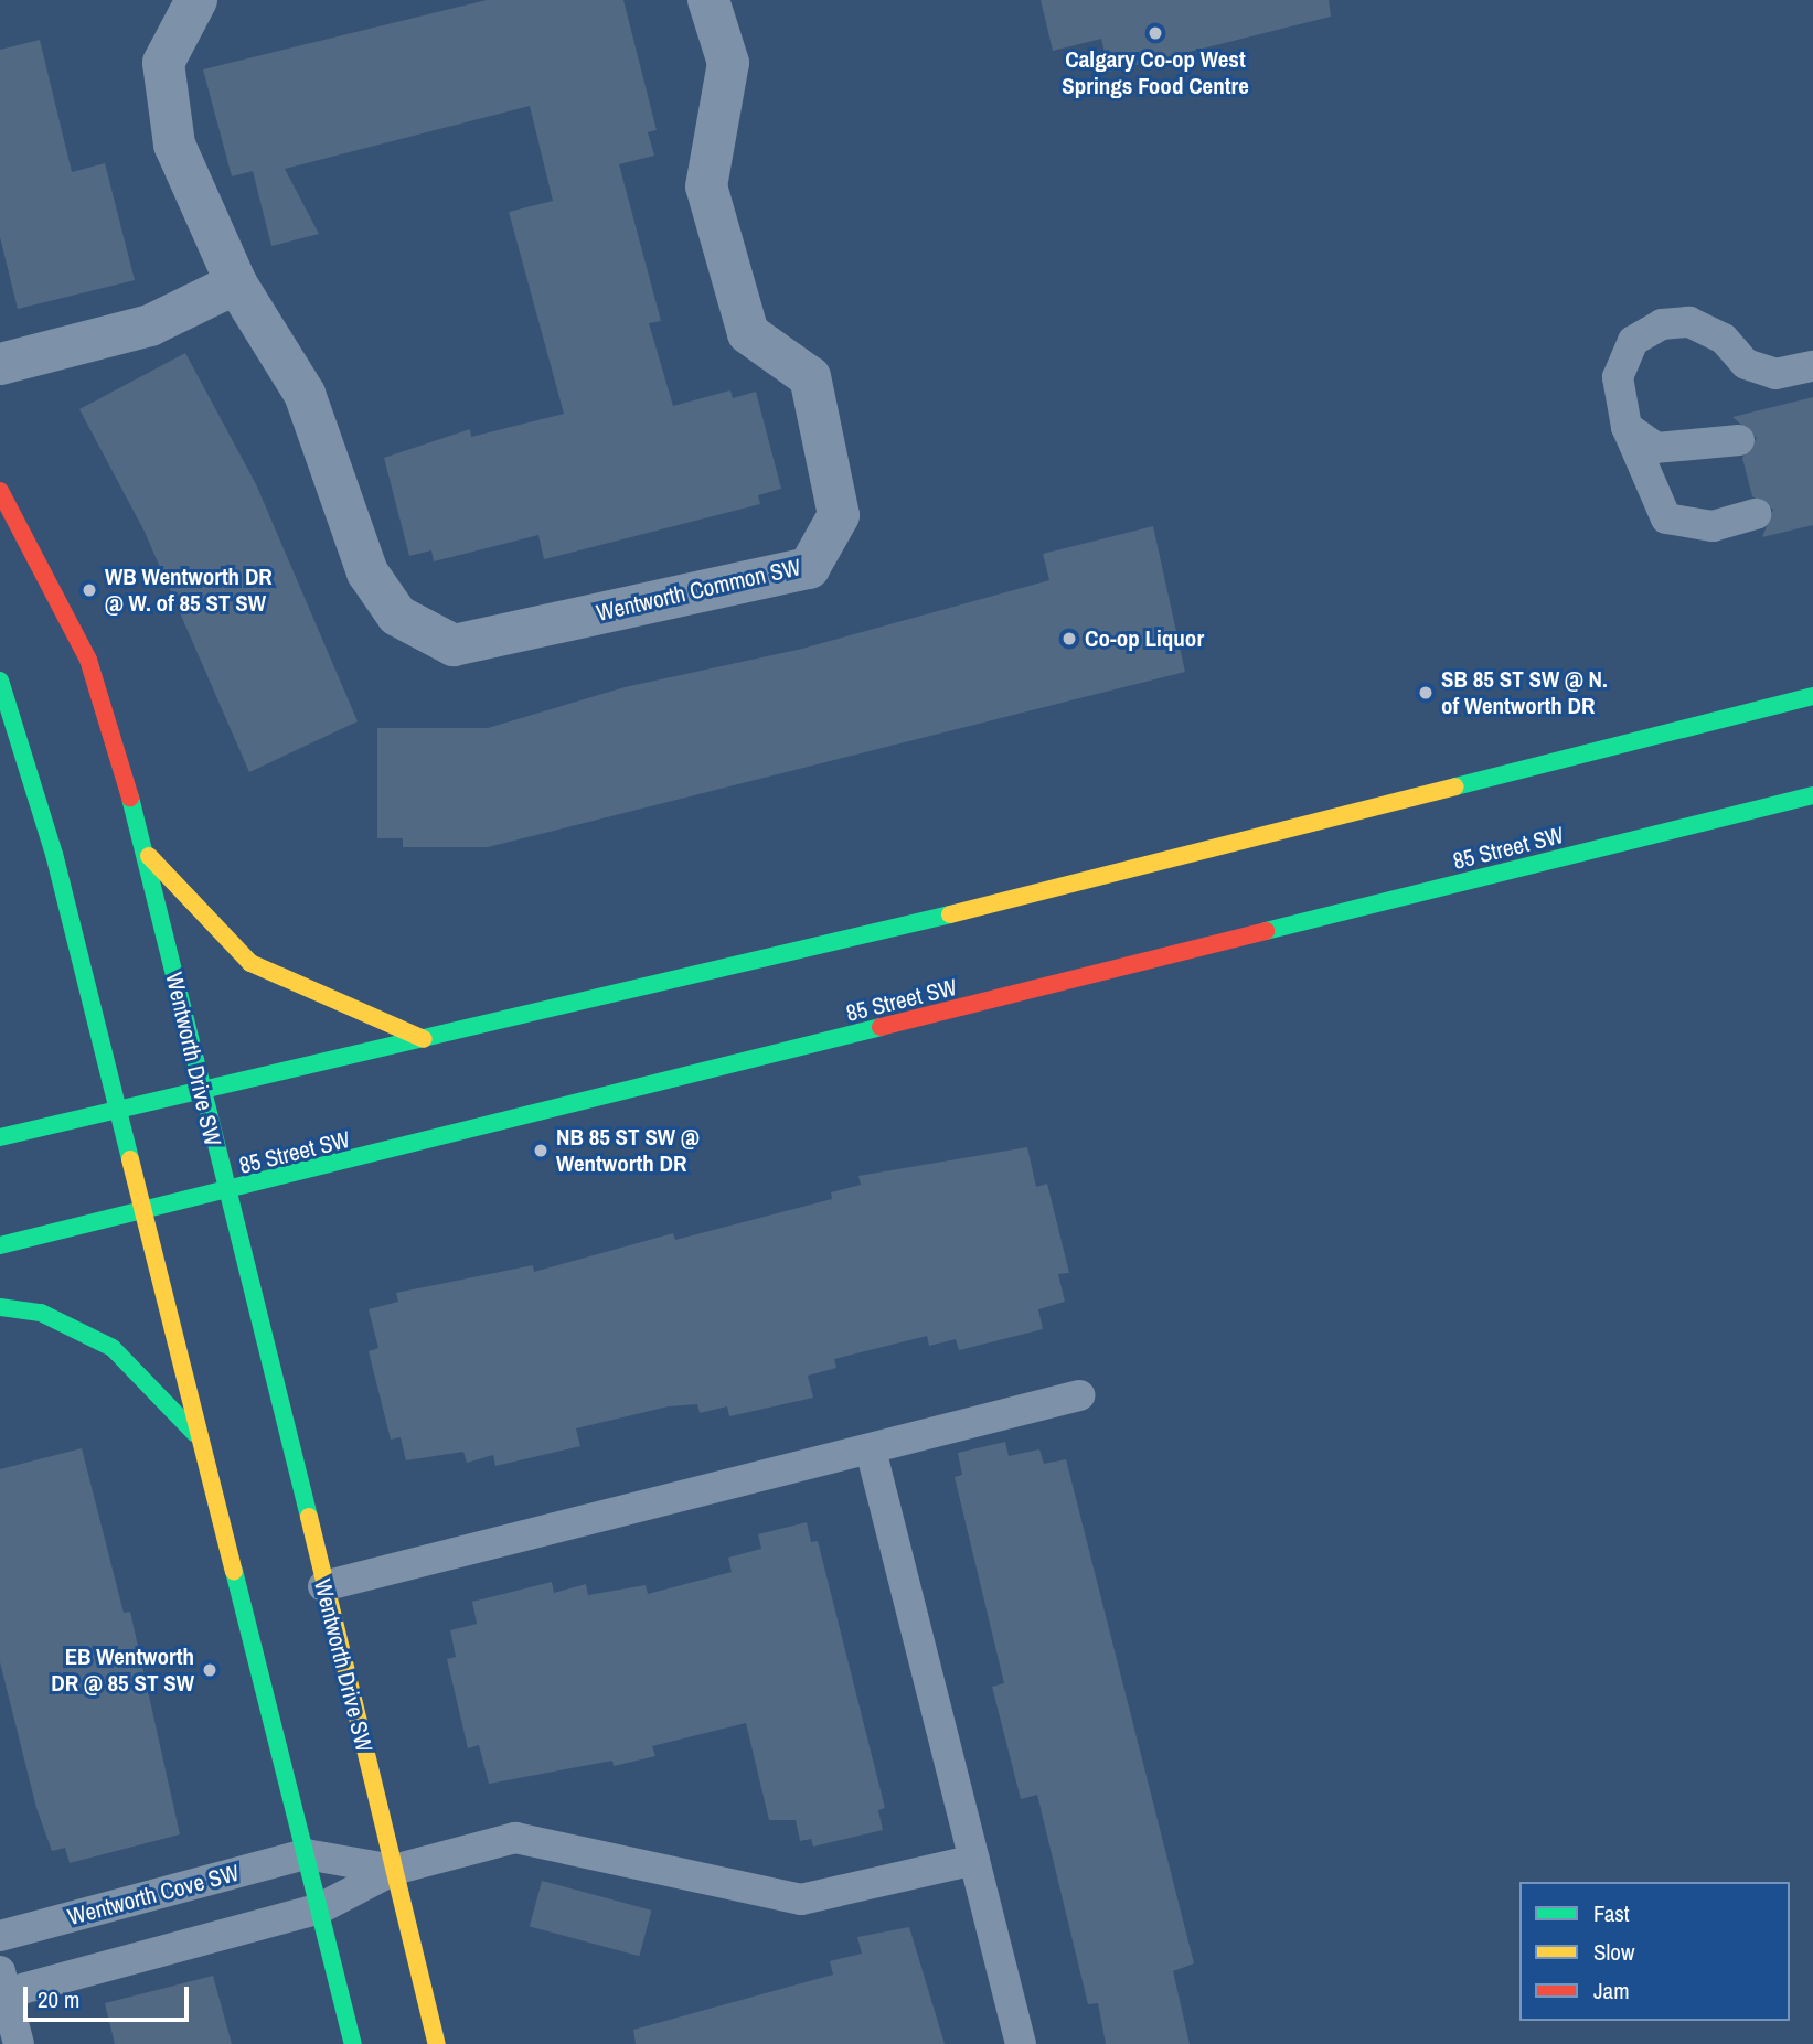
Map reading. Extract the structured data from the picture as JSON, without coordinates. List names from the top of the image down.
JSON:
{
  "streets": {
    "main road": ["85 Street SW", "Wentworth Drive SW"],
    "street": ["Wentworth Common SW"],
    "lane": ["Wentworth Cove SW"]
  },
  "crossings": [
    ["85 Street SW", "Wentworth Drive SW"]
  ],
  "places": [
    "Calgary Co-op West Springs Food Centre",
    "WB Wentworth DR @ W. of 85 ST SW",
    "Co-op Liquor",
    "SB 85 ST SW @ N. of Wentworth DR",
    "NB 85 ST SW @ Wentworth DR",
    "EB Wentworth DR @ 85 ST SW"
  ],
  "legend": ["Fast", "Slow", "Jam"],
  "scale_bar": "20 m"
}
